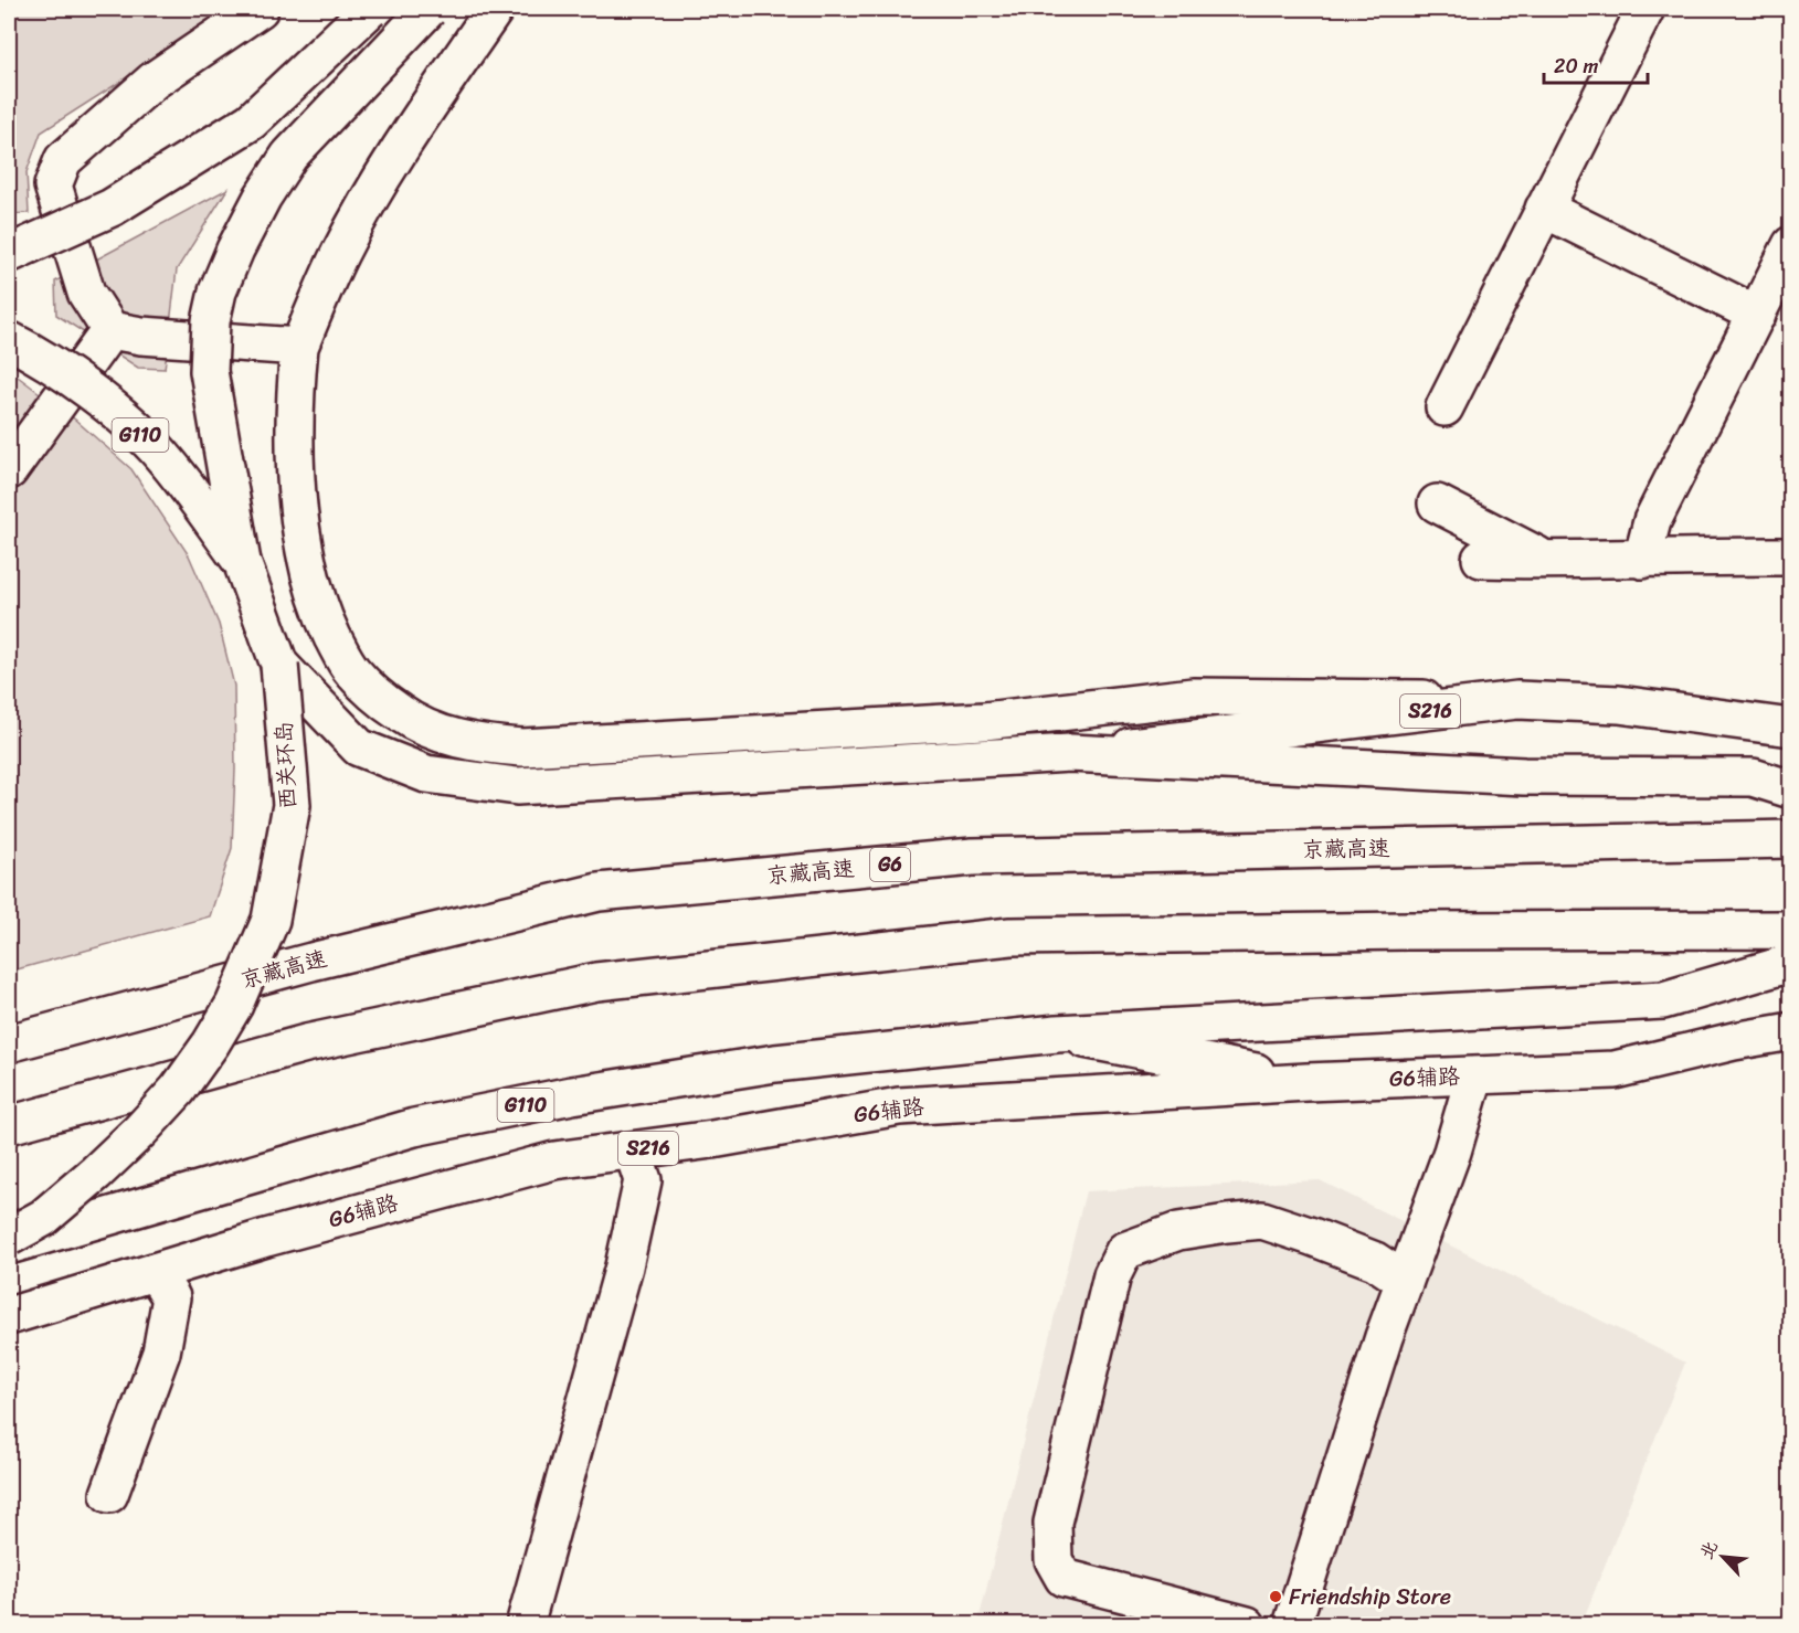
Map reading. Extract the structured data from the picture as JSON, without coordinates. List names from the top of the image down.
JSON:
{
  "streets": {
    "main road": [
      "G110",
      "S216",
      "西关环岛",
      "京藏高速",
      "G6",
      "G6辅路"
    ]
  },
  "crossings": [
    ["G110", "S216"],
    ["G110", "西关环岛"]
  ],
  "places": ["Friendship Store"],
  "scale_bar": "20 m",
  "north": "top left"
}
